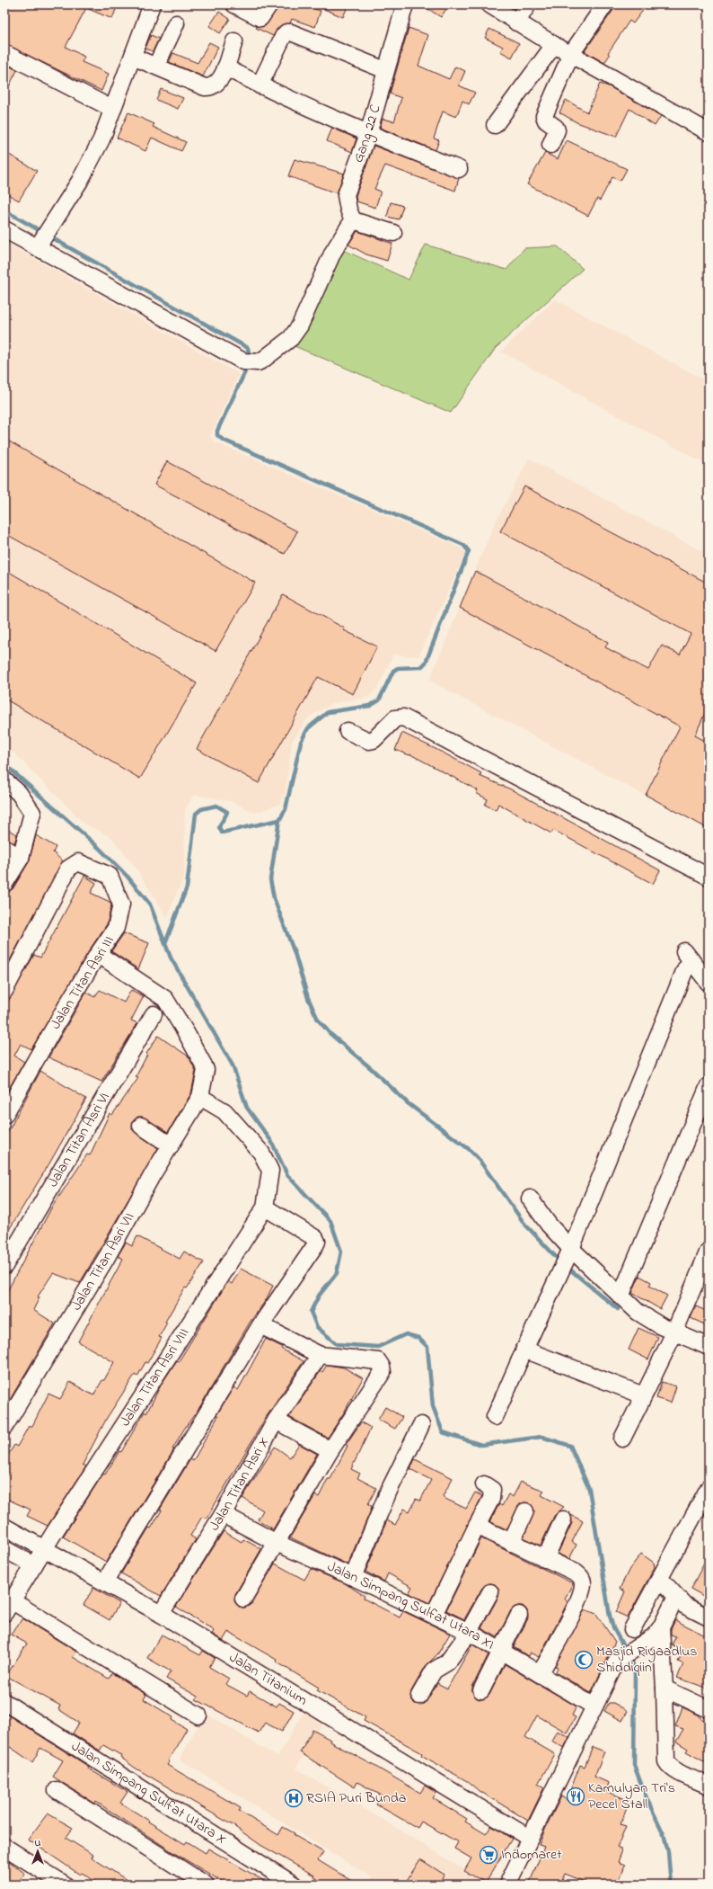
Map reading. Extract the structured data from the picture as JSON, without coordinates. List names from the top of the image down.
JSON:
{
  "streets": {
    "street": [
      "Gang 22 C",
      "Jalan Titan Asri III",
      "Jalan Titan Asri VI",
      "Jalan Titan Asri VII",
      "Jalan Titan Asri VIII",
      "Jalan Titan Asri X",
      "Jalan Simpang Sulfat Utara XI",
      "Jalan Titanium",
      "Jalan Simpang Sulfat Utara X"
    ]
  },
  "crossings": [
    ["Jalan Titan Asri VIII", "Jalan Titanium"],
    ["Jalan Titan Asri X", "Jalan Simpang Sulfat Utara XI"],
    ["Jalan Titan Asri X", "Jalan Titanium"]
  ],
  "places": {
    "mosque": ["Masjid Riyaadlus Shiddiqiin"],
    "restaurant": ["Kamulyan Tri's Pecel Stall"],
    "hospital": ["RSIA Puri Bunda"],
    "supermarket": ["Indomaret"]
  },
  "north": "top"
}
